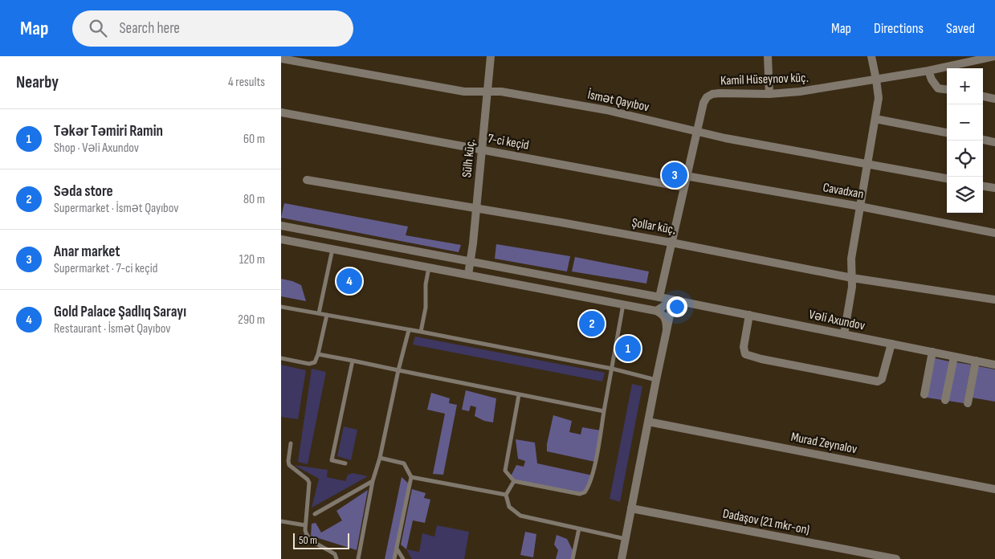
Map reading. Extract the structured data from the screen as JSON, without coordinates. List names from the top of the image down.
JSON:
{
  "streets": {
    "street": [
      "Kamil Hüseynov küç.",
      "İsmət Qayıbov",
      "7-ci keçid",
      "Sülh küç.",
      "Cavadxan",
      "Şollar küç.",
      "Vəli Axundov",
      "Murad Zeynalov",
      "Dadaşov (21 mkr-on)"
    ]
  },
  "crossings": [
    ["Kamil Hüseynov küç.", "İsmət Qayıbov"],
    ["Kamil Hüseynov küç.", "7-ci keçid"],
    ["Kamil Hüseynov küç.", "Cavadxan"],
    ["Kamil Hüseynov küç.", "Şollar küç."],
    ["İsmət Qayıbov", "Sülh küç."],
    ["7-ci keçid", "Sülh küç."],
    ["Sülh küç.", "Şollar küç."]
  ],
  "scale_bar": "50 m",
  "page": {
    "header": "Map",
    "search": "Search here",
    "nav": ["Map", "Directions", "Saved"],
    "heading": ["Nearby", "4 results"],
    "map_buttons": ["+", "−"],
    "list": [
      {
        "mark": "1",
        "name": "Tәkәr Tәmiri Ramin",
        "note": "Shop · Vəli Axundov",
        "value": "60 m"
      },
      {
        "mark": "2",
        "name": "Səda store",
        "note": "Supermarket · İsmət Qayıbov",
        "value": "80 m"
      },
      {
        "mark": "3",
        "name": "Anar market",
        "note": "Supermarket · 7-ci keçid",
        "value": "120 m"
      },
      {
        "mark": "4",
        "name": "Gold Palace Şadlıq Sarayı",
        "note": "Restaurant · İsmət Qayıbov",
        "value": "290 m"
      }
    ],
    "pins": [
      "3",
      "4",
      "2",
      "1"
    ],
    "scale": "50 m"
  }
}
